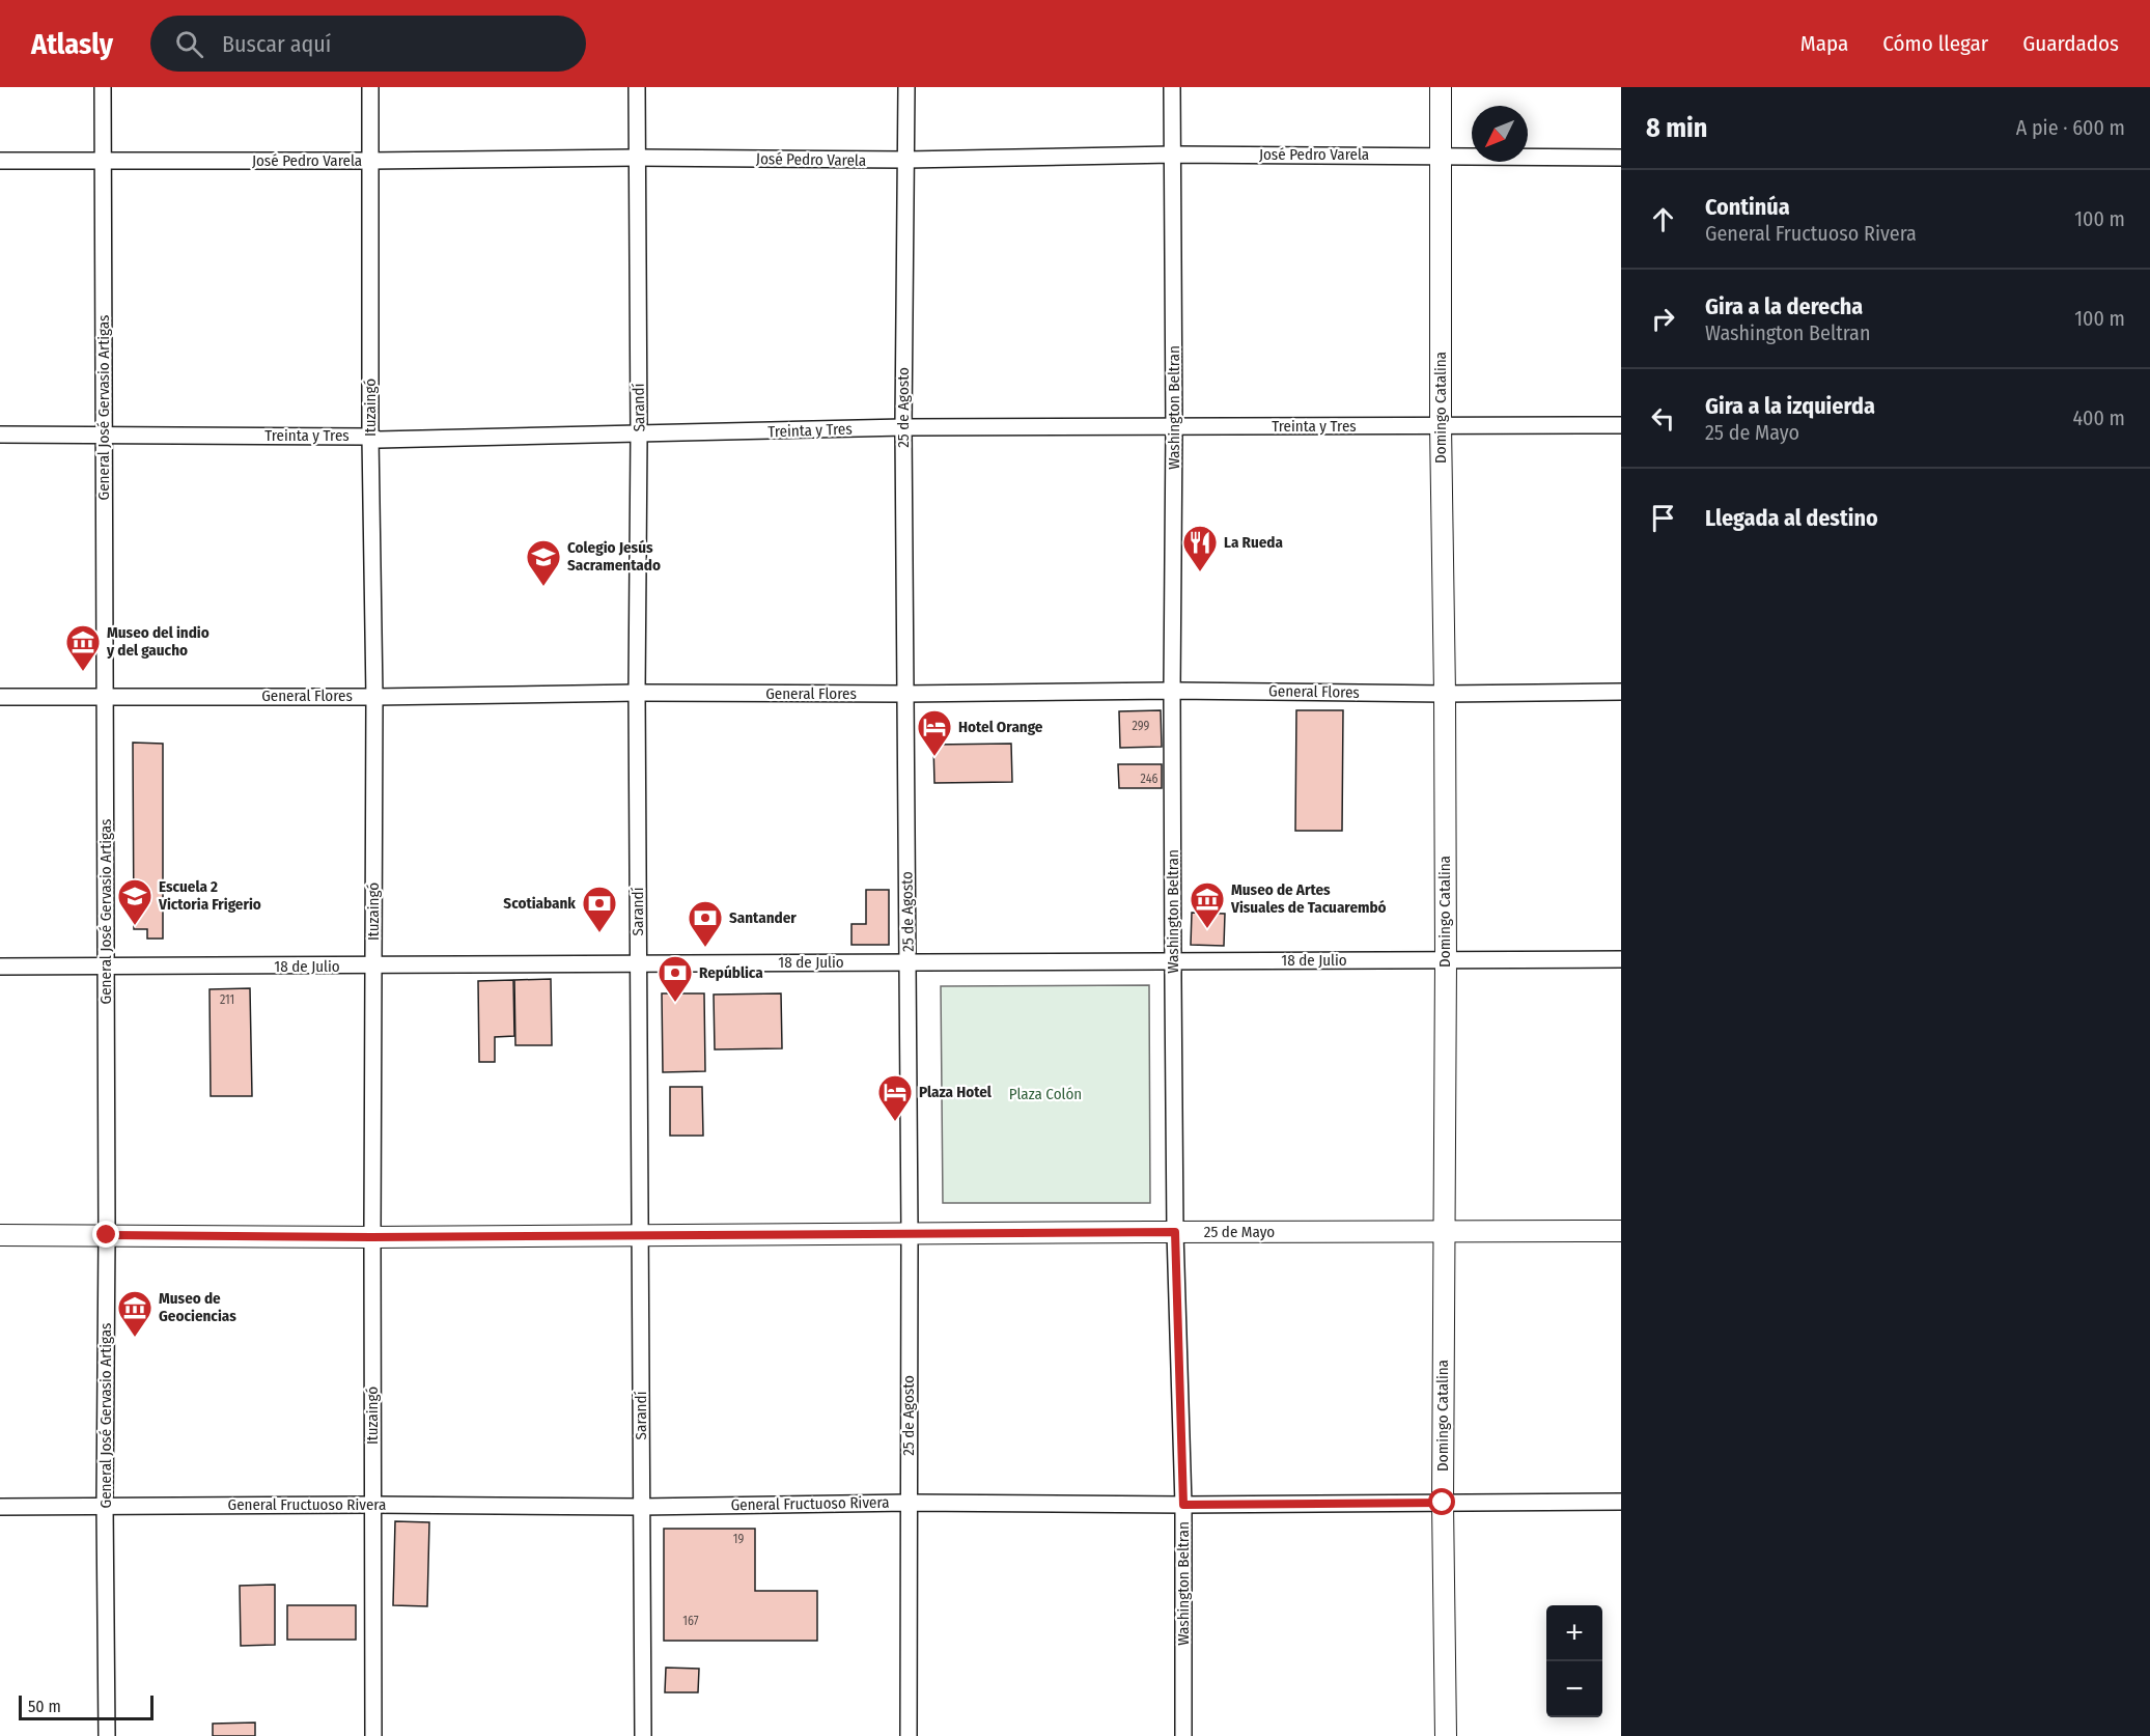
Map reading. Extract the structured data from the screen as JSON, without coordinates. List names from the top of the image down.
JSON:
{
  "streets": {
    "street": [
      "José Pedro Varela",
      "General José Gervasio Artigas",
      "Ituzaingó",
      "Sarandí",
      "25 de Agosto",
      "Washington Beltran",
      "Domingo Catalina",
      "Treinta y Tres",
      "General Flores",
      "18 de Julio",
      "25 de Mayo",
      "General Fructuoso Rivera"
    ]
  },
  "crossings": [
    ["José Pedro Varela", "General José Gervasio Artigas"],
    ["José Pedro Varela", "Ituzaingó"],
    ["José Pedro Varela", "Sarandí"],
    ["José Pedro Varela", "25 de Agosto"],
    ["José Pedro Varela", "Washington Beltran"],
    ["José Pedro Varela", "Domingo Catalina"],
    ["General José Gervasio Artigas", "Treinta y Tres"],
    ["General José Gervasio Artigas", "General Flores"],
    ["General José Gervasio Artigas", "18 de Julio"],
    ["General José Gervasio Artigas", "25 de Mayo"],
    ["General José Gervasio Artigas", "General Fructuoso Rivera"],
    ["Ituzaingó", "Treinta y Tres"],
    ["Ituzaingó", "General Flores"],
    ["Ituzaingó", "18 de Julio"],
    ["Ituzaingó", "25 de Mayo"],
    ["Ituzaingó", "General Fructuoso Rivera"],
    ["Sarandí", "Treinta y Tres"],
    ["Sarandí", "General Flores"],
    ["Sarandí", "18 de Julio"],
    ["Sarandí", "25 de Mayo"],
    ["Sarandí", "General Fructuoso Rivera"],
    ["25 de Agosto", "Treinta y Tres"],
    ["25 de Agosto", "General Flores"],
    ["25 de Agosto", "18 de Julio"],
    ["25 de Agosto", "25 de Mayo"],
    ["25 de Agosto", "General Fructuoso Rivera"],
    ["Washington Beltran", "Treinta y Tres"],
    ["Washington Beltran", "General Flores"],
    ["Washington Beltran", "18 de Julio"],
    ["Washington Beltran", "25 de Mayo"],
    ["Washington Beltran", "General Fructuoso Rivera"],
    ["Domingo Catalina", "Treinta y Tres"],
    ["Domingo Catalina", "General Flores"],
    ["Domingo Catalina", "18 de Julio"],
    ["Domingo Catalina", "25 de Mayo"],
    ["Domingo Catalina", "General Fructuoso Rivera"]
  ],
  "parks": ["Plaza Colón"],
  "places": {
    "restaurant": ["La Rueda"],
    "school or university": ["Colegio Jesús Sacramentado", "Escuela 2 Victoria Frigerio"],
    "museum": ["Museo del indio y del gaucho", "Museo de Artes Visuales de Tacuarembó", "Museo de Geociencias"],
    "hotel": ["Hotel Orange", "Plaza Hotel"],
    "bank": ["Scotiabank", "Santander", "República"]
  },
  "house_numbers": [
    "299",
    "246",
    "211",
    "19",
    "167"
  ],
  "scale_bar": "50 m",
  "north": "bottom left",
  "page": {
    "header": "Atlasly",
    "search": "Buscar aquí",
    "nav": ["Mapa", "Cómo llegar", "Guardados"],
    "heading": ["8 min", "A pie · 600 m"],
    "list": [
      ["Continúa", "General Fructuoso Rivera", "100 m"],
      ["Gira a la derecha", "Washington Beltran", "100 m"],
      ["Gira a la izquierda", "25 de Mayo", "400 m"],
      "Llegada al destino"
    ],
    "map_buttons": ["+", "−"],
    "scale": "50 m"
  }
}
